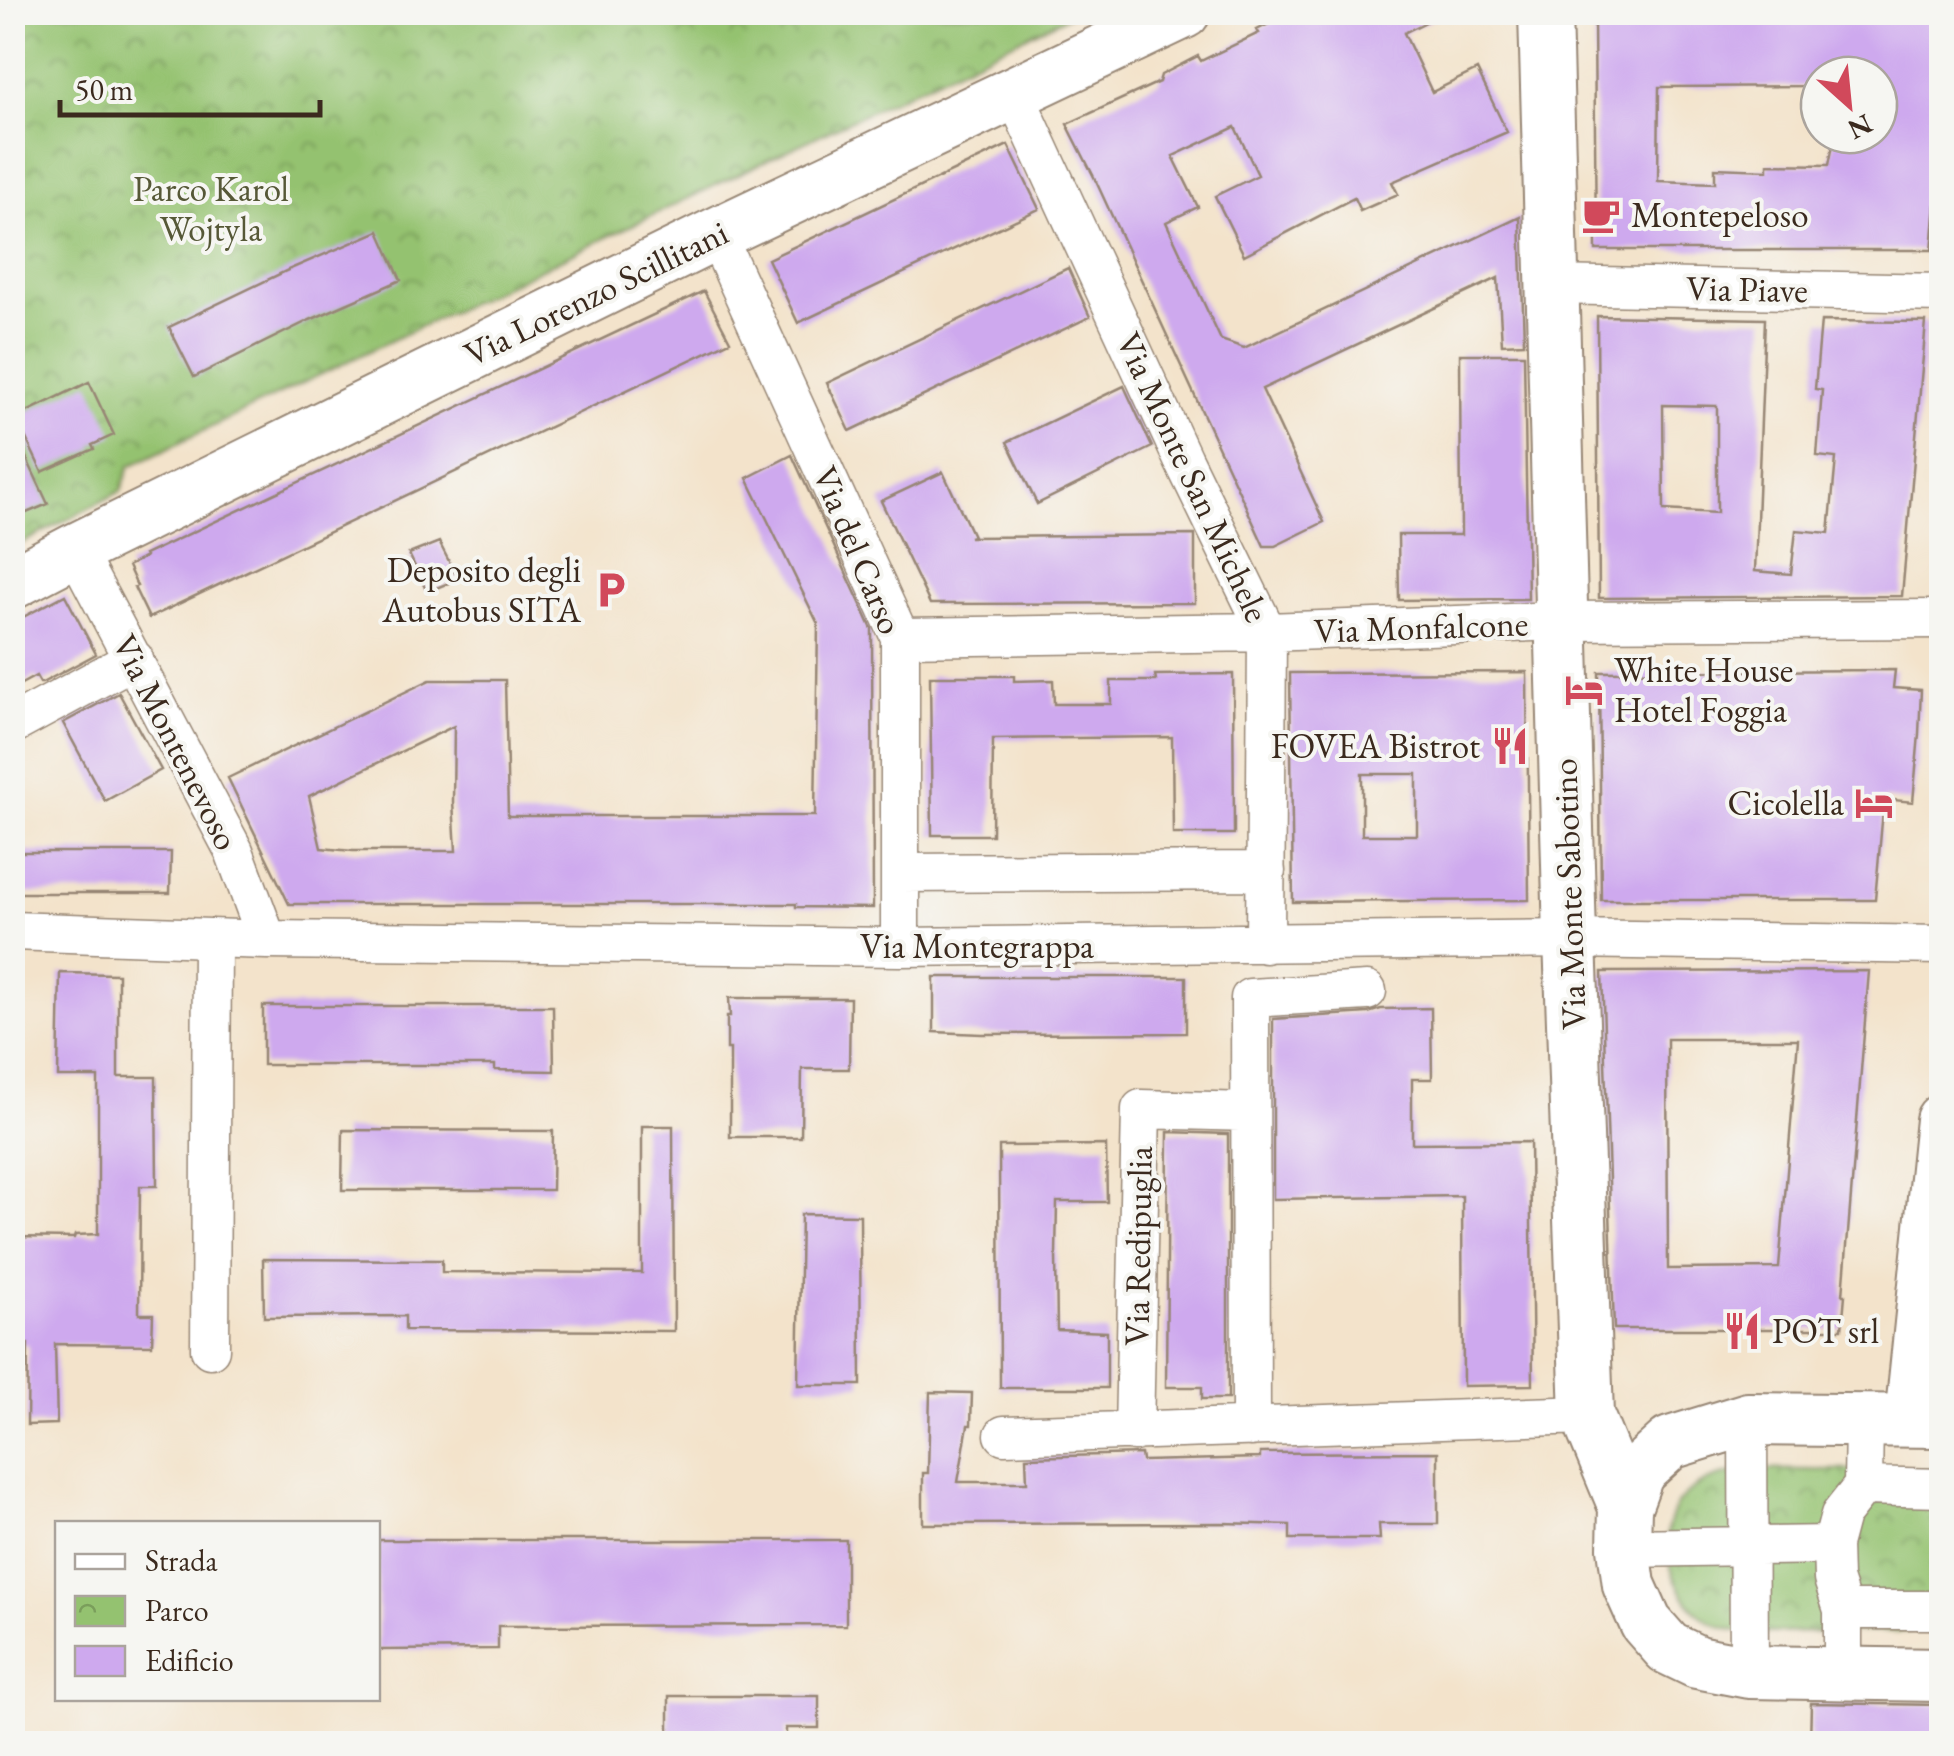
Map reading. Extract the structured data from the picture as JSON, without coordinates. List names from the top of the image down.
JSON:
{
  "streets": {
    "street": [
      "Via Piave",
      "Via Lorenzo Scillitani",
      "Via Monte San Michele",
      "Via del Carso",
      "Via Monfalcone",
      "Via Montenevoso",
      "Via Monte Sabotino",
      "Via Montegrappa",
      "Via Redipuglia"
    ]
  },
  "crossings": [
    ["Via Piave", "Via Monte Sabotino"],
    ["Via Lorenzo Scillitani", "Via Monte San Michele"],
    ["Via Lorenzo Scillitani", "Via del Carso"],
    ["Via Lorenzo Scillitani", "Via Montenevoso"],
    ["Via Monte San Michele", "Via Monfalcone"],
    ["Via Monte San Michele", "Via Montegrappa"],
    ["Via del Carso", "Via Monfalcone"],
    ["Via del Carso", "Via Montegrappa"],
    ["Via Monfalcone", "Via Monte Sabotino"],
    ["Via Montenevoso", "Via Montegrappa"],
    ["Via Monte Sabotino", "Via Montegrappa"]
  ],
  "parks": ["Parco Karol Wojtyla"],
  "places": {
    "cafe": ["Montepeloso"],
    "parking": ["Deposito degli Autobus SITA"],
    "hotel": ["White House Hotel Foggia", "Cicolella"],
    "restaurant": ["FOVEA Bistrot", "POT srl"]
  },
  "legend": ["Strada", "Parco", "Edificio"],
  "scale_bar": "50 m",
  "north": "bottom right"
}
